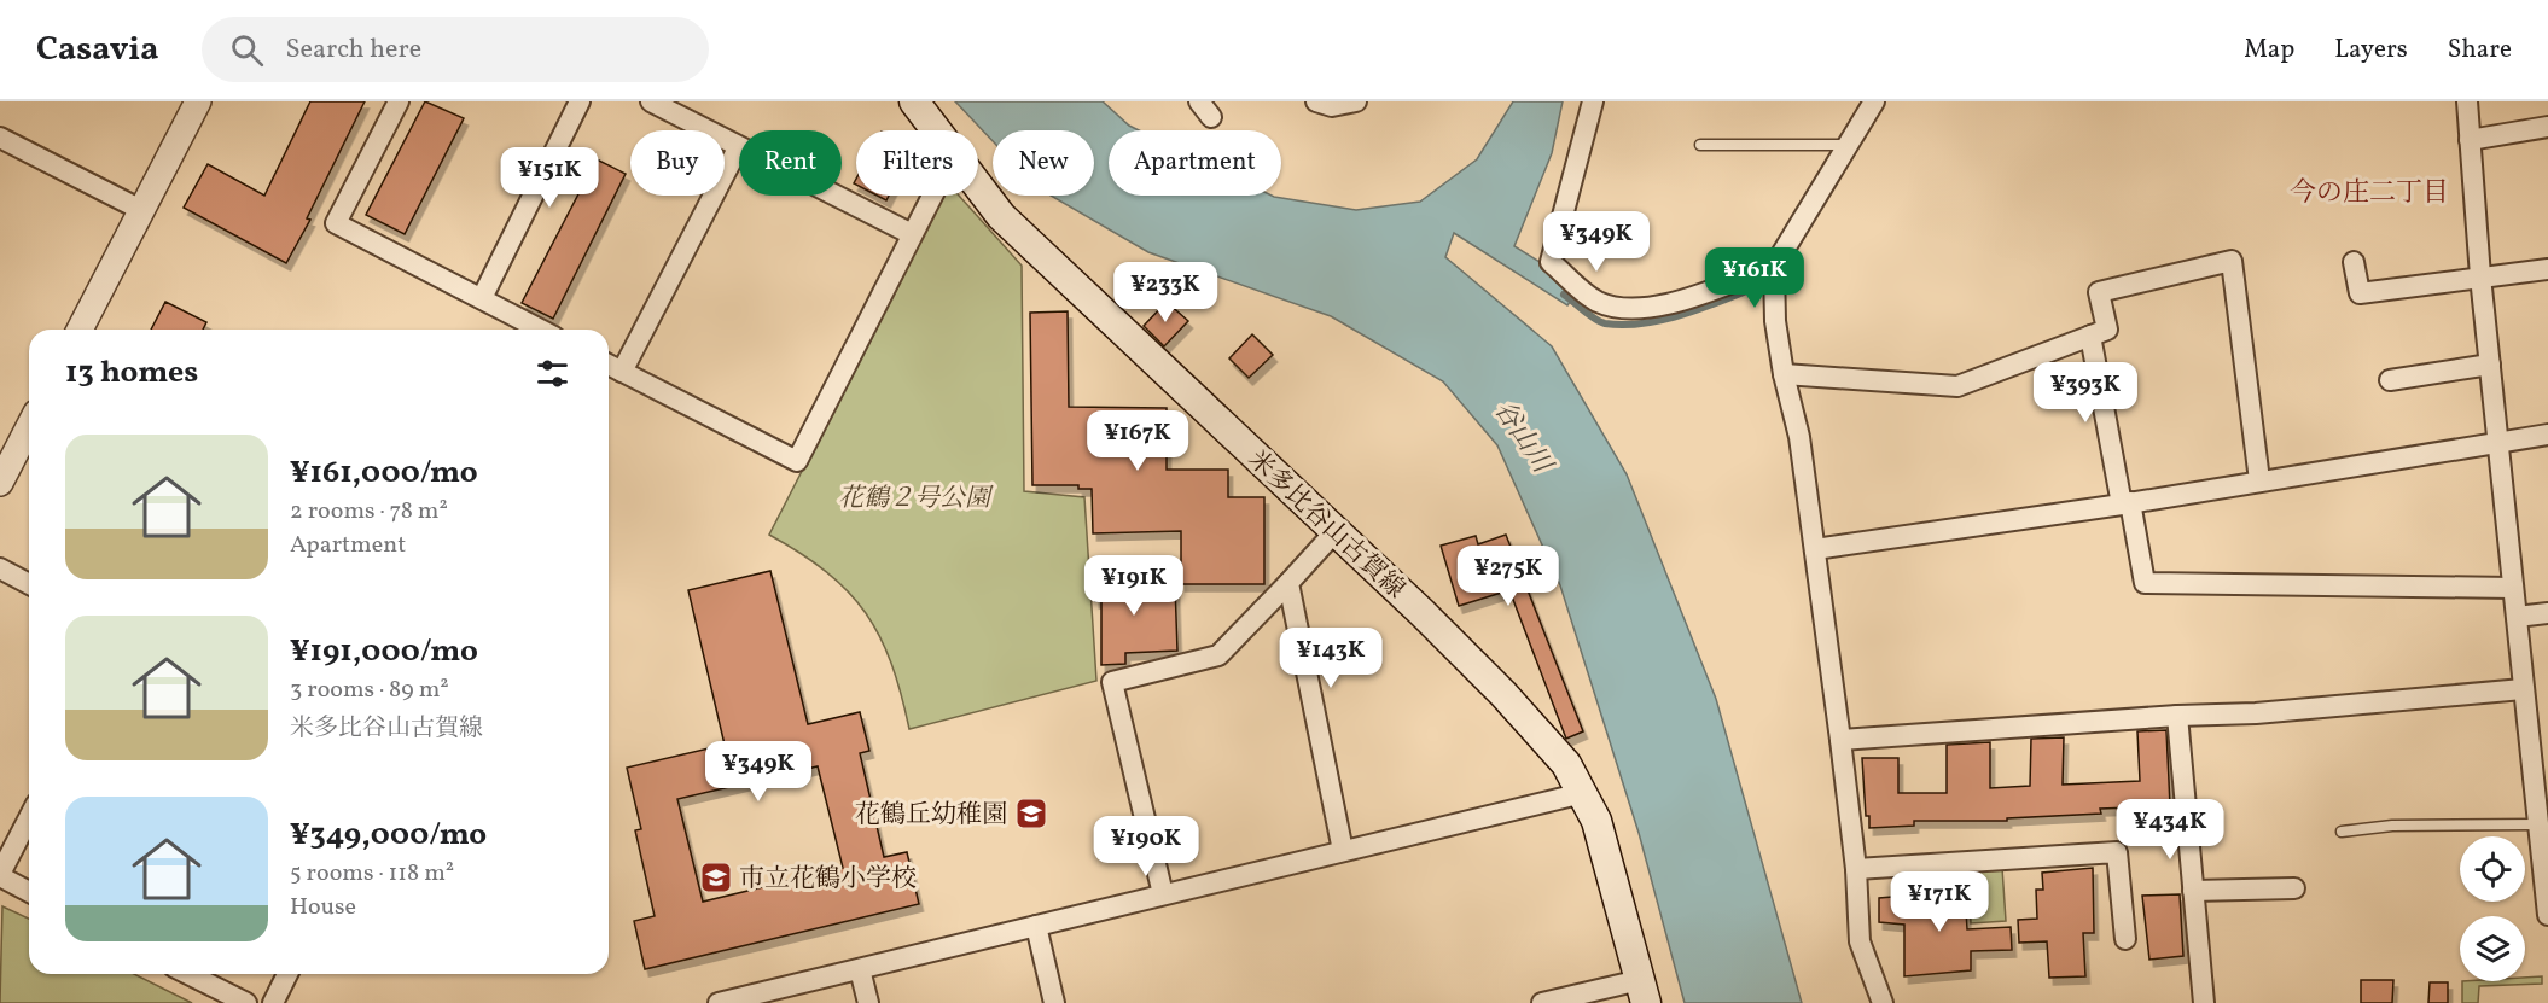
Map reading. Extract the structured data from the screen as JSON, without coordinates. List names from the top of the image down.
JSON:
{
  "streets": {
    "main road": ["米多比谷山古賀線"]
  },
  "districts": ["今の庄二丁目"],
  "water": ["谷山川"],
  "parks": ["花鶴２号公園"],
  "places": {
    "school or university": ["花鶴丘幼稚園", "市立花鶴小学校"]
  },
  "page": {
    "header": "Casavia",
    "search": "Search here",
    "nav": ["Map", "Layers", "Share"],
    "chip": [
      "Buy",
      "Rent",
      "Filters",
      "New",
      "Apartment"
    ],
    "price": [
      "¥151K",
      "¥349K",
      "¥161K",
      "¥233K",
      "¥393K",
      "¥167K",
      "¥275K",
      "¥191K",
      "¥143K",
      "¥349K",
      "¥434K",
      "¥190K",
      "¥171K"
    ],
    "heading": "13 homes",
    "list": [
      {
        "name": "¥161,000/mo",
        "note": "2 rooms · 78 m² · Apartment"
      },
      {
        "name": "¥191,000/mo",
        "note": "3 rooms · 89 m² · 米多比谷山古賀線"
      },
      {
        "name": "¥349,000/mo",
        "note": "5 rooms · 118 m² · House"
      }
    ]
  }
}
